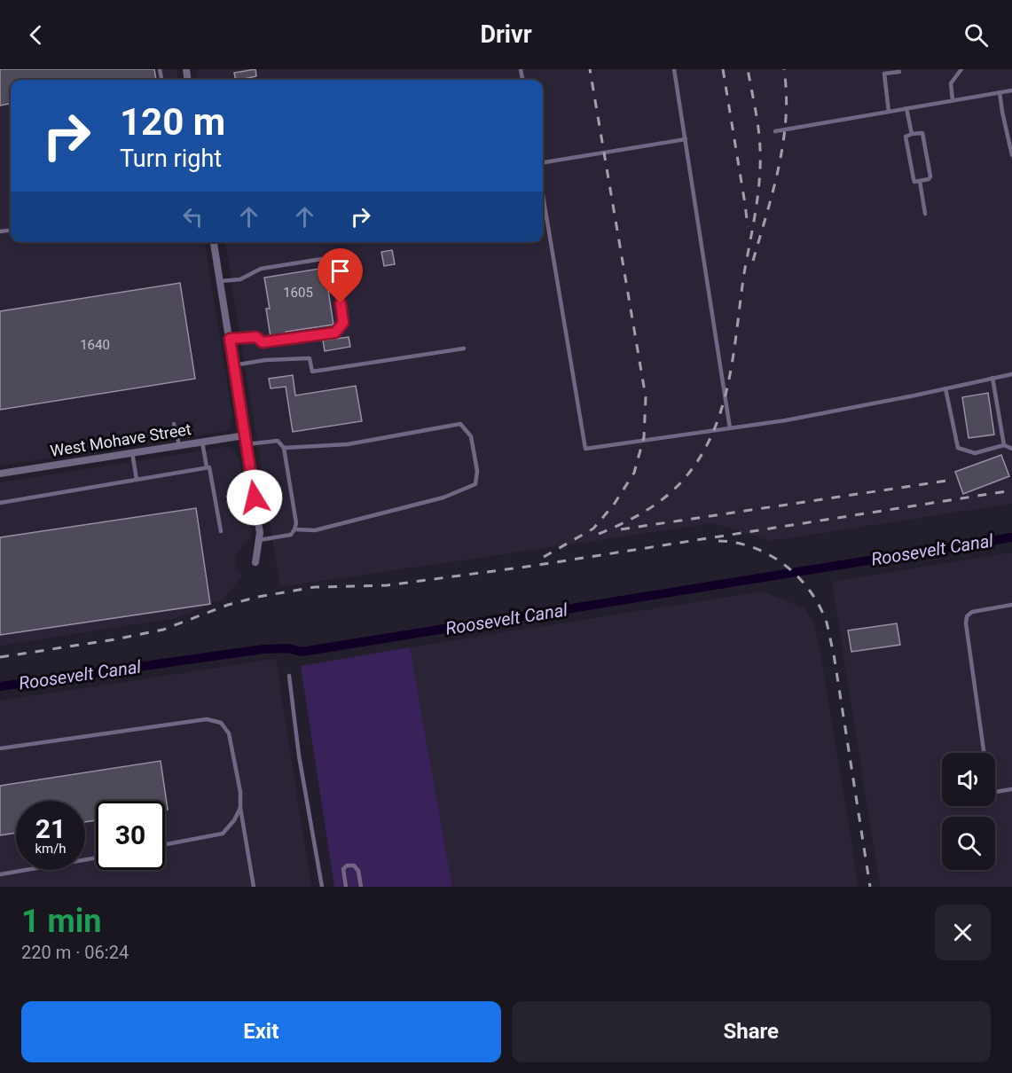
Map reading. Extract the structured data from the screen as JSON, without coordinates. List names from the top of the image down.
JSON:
{
  "streets": {
    "street": ["West Mohave Street"]
  },
  "water": ["Roosevelt Canal"],
  "house_numbers": ["1605", "1640"],
  "page": {
    "header": "Drivr",
    "turn": ["120 m", "Turn right"],
    "speed": "21 km/h",
    "limit": "30",
    "heading": ["1 min", "220 m · 06:24"],
    "buttons": ["Exit", "Share"]
  }
}
